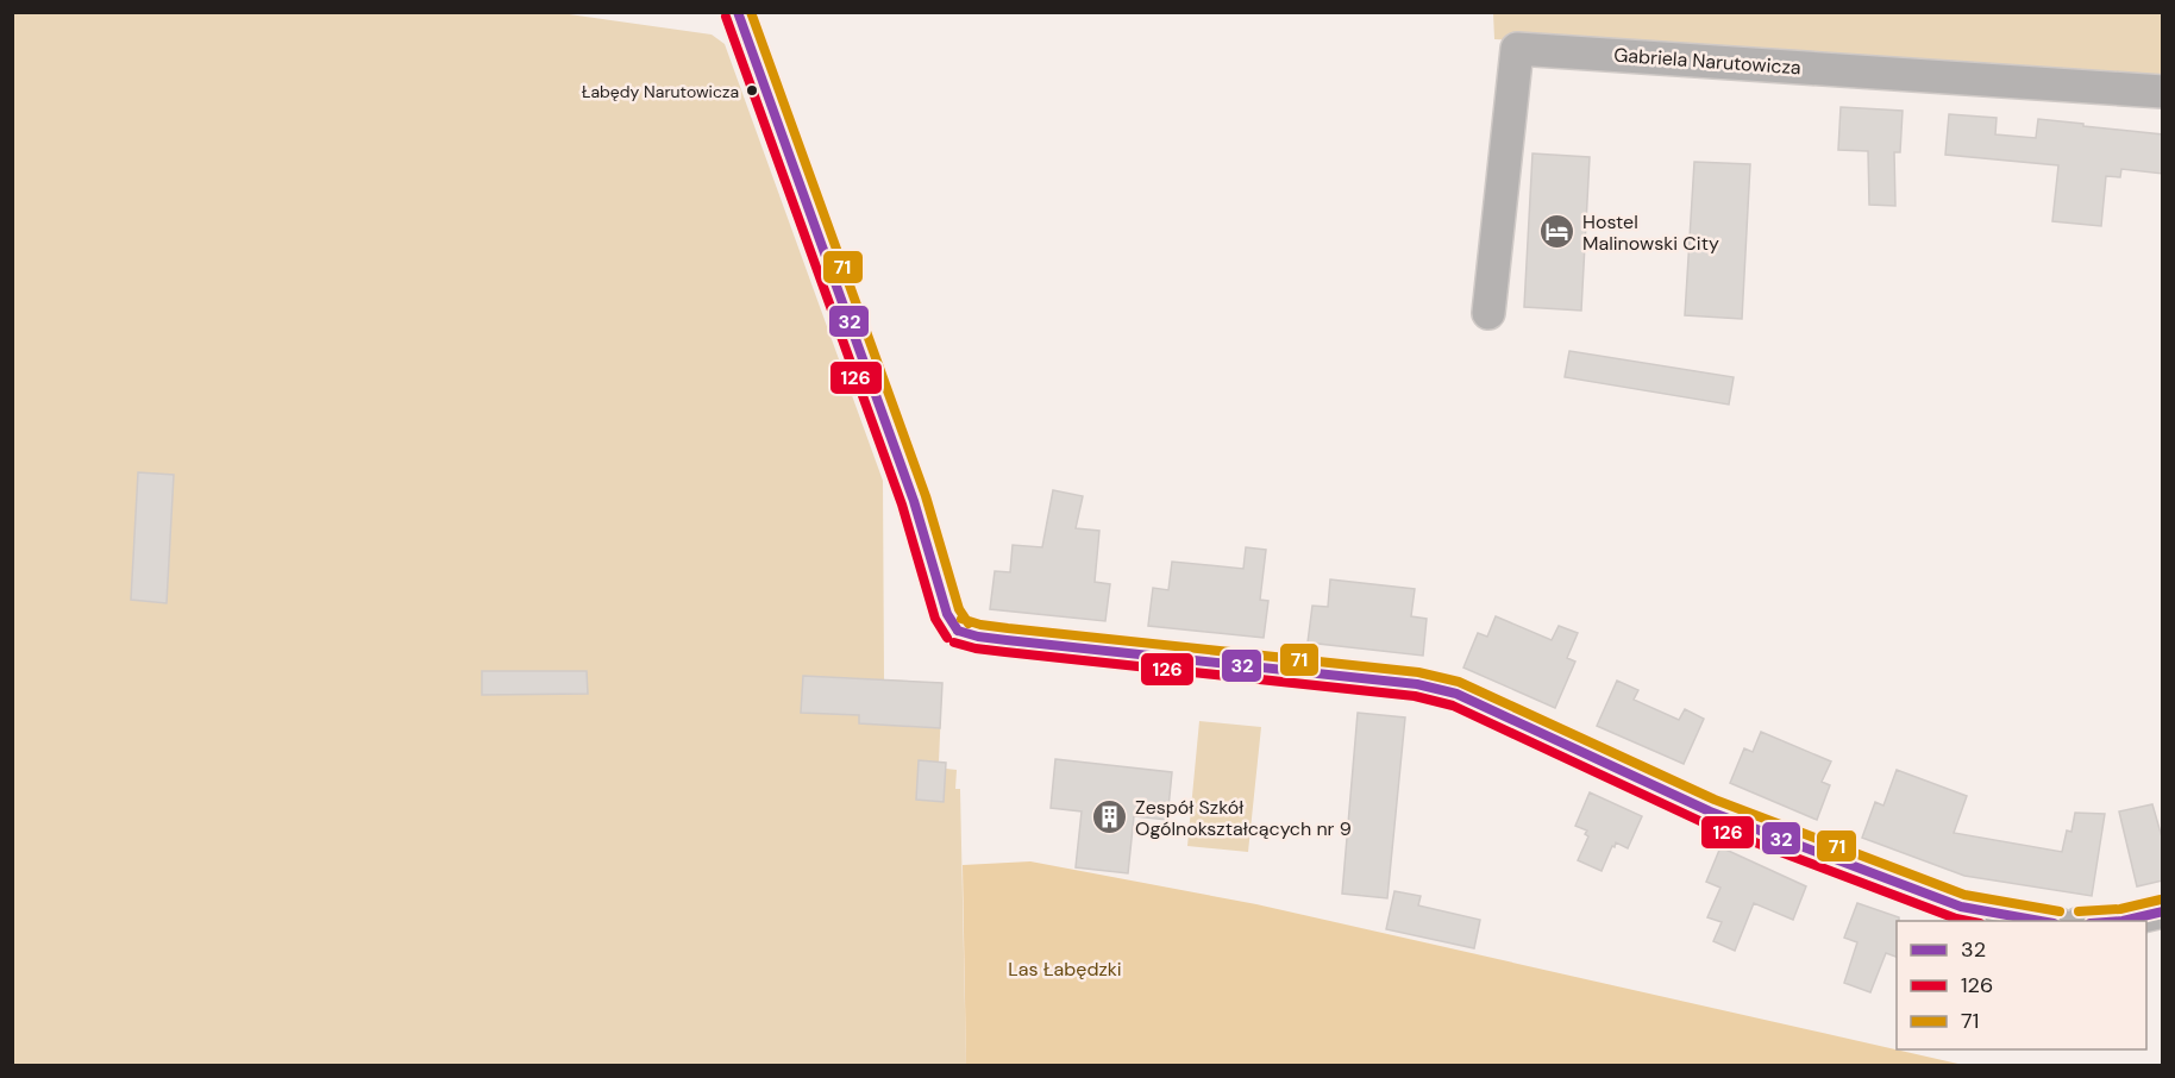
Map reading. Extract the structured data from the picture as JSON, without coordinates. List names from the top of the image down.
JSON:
{
  "streets": {
    "street": ["Gabriela Narutowicza"]
  },
  "parks": ["Las Łabędzki"],
  "places": {
    "other": ["Łabędy Narutowicza"],
    "hotel": ["Hostel Malinowski City"],
    "building": ["Zespół Szkół Ogólnokształcących nr 9"]
  },
  "lines": ["transit line 32", "transit line 71", "transit line 126"],
  "legend": ["32", "126", "71"]
}
